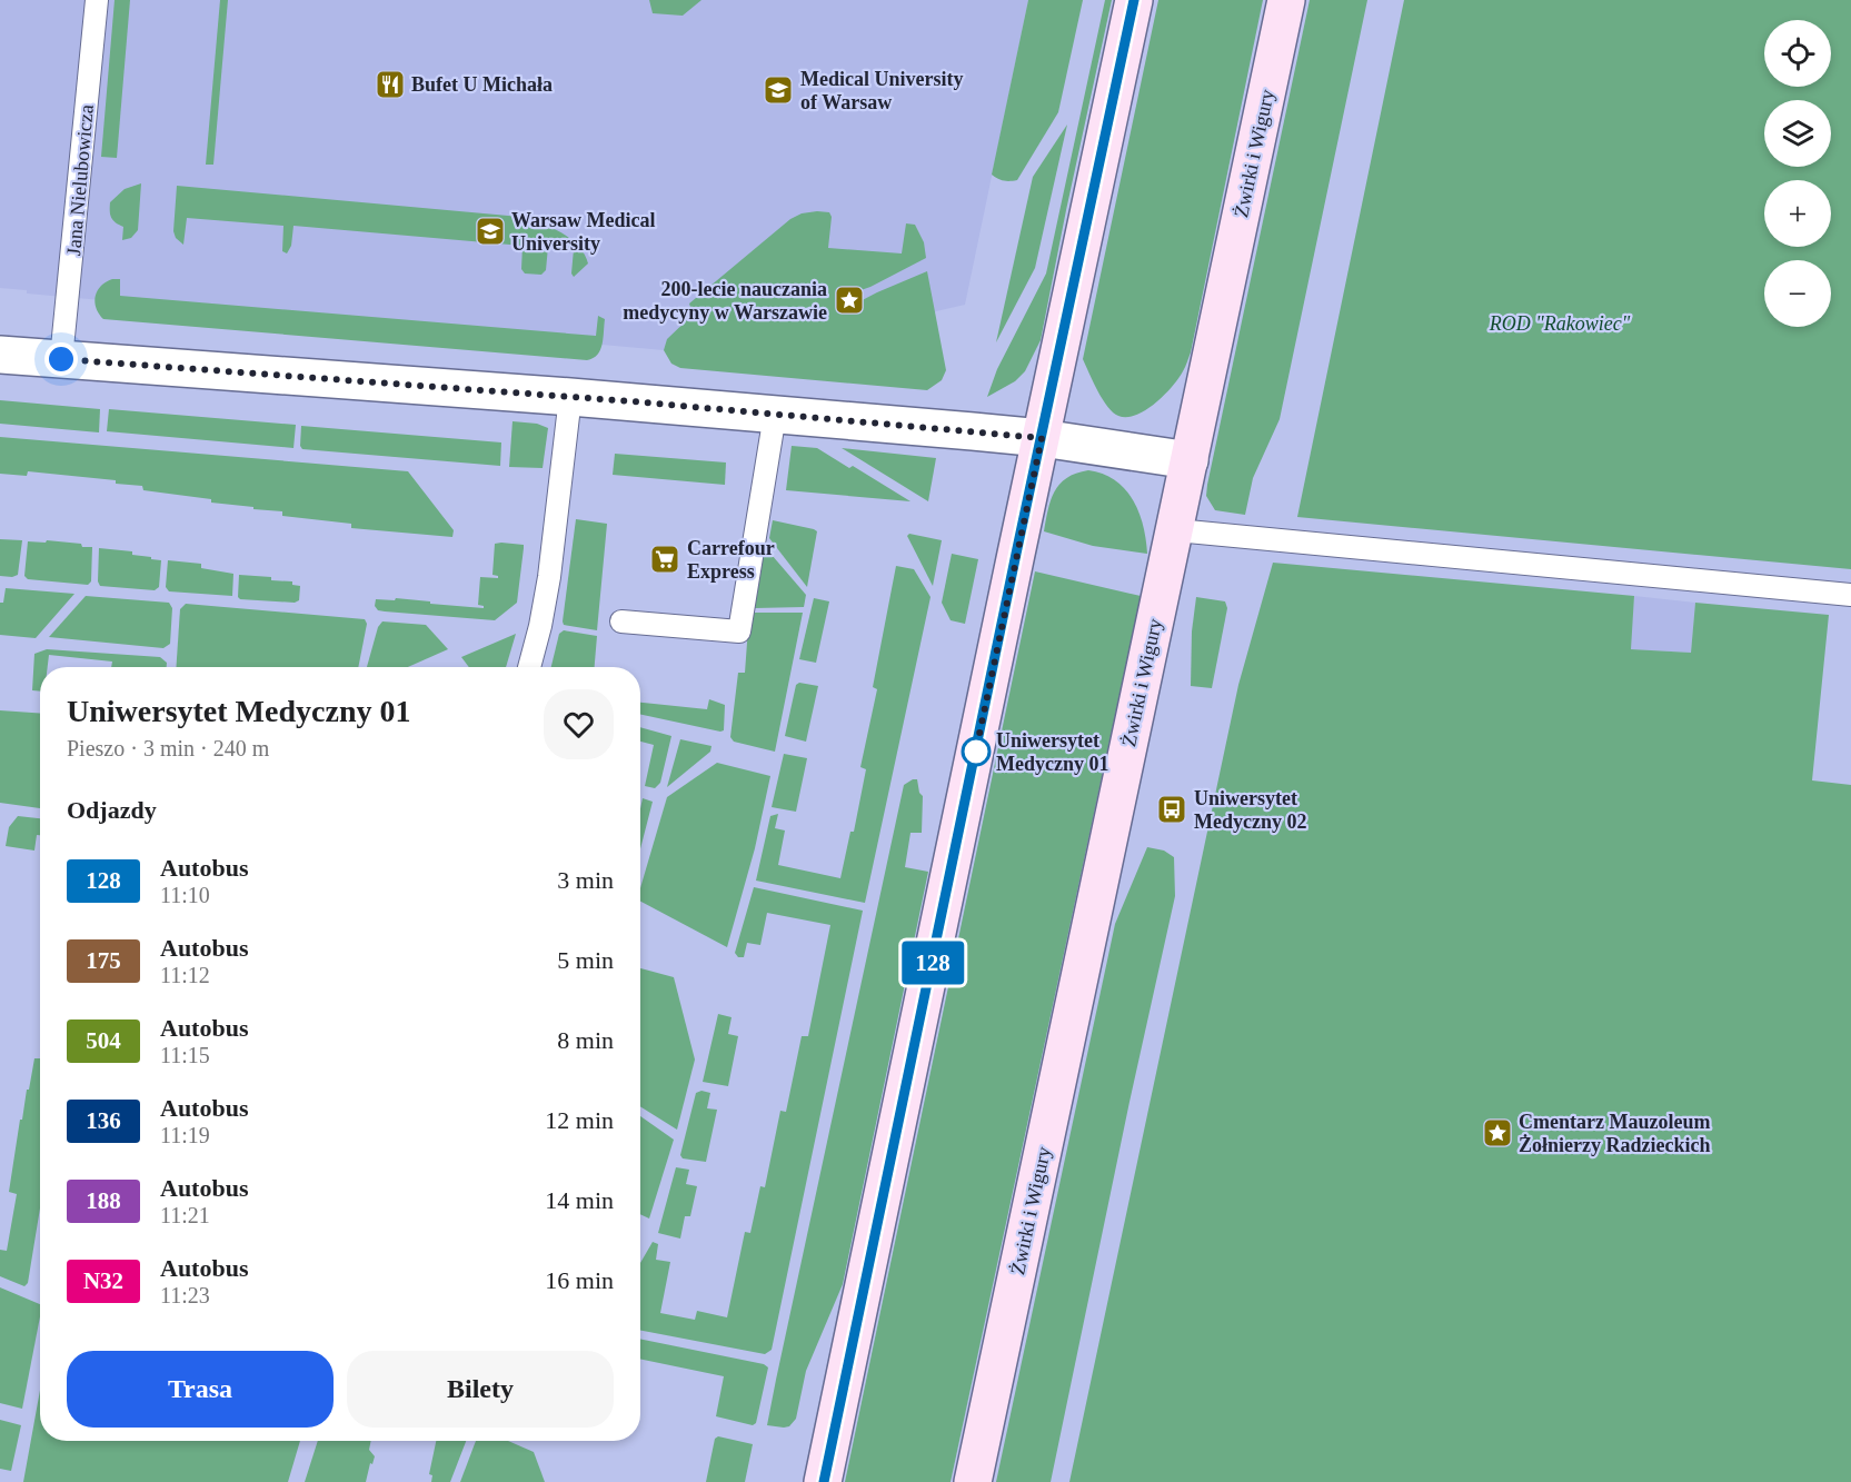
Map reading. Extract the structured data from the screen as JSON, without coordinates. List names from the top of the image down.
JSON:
{
  "streets": {
    "main road": ["Żwirki i Wigury"],
    "lane": ["Jana Nielubowicza"]
  },
  "parks": ["ROD \"Rakowiec\""],
  "places": {
    "restaurant": ["Bufet U Michała"],
    "school or university": ["Medical University of Warsaw", "Warsaw Medical University"],
    "place": ["200-lecie nauczania medycyny w Warszawie", "Cmentarz Mauzoleum Żołnierzy Radzieckich"],
    "supermarket": ["Carrefour Express"],
    "other": ["Uniwersytet Medyczny 01"],
    "bus stop": ["Uniwersytet Medyczny 02"]
  },
  "lines": ["bus line 128"],
  "page": {
    "on_map": "128",
    "map_buttons": ["+", "−"],
    "heading": [
      ["Uniwersytet Medyczny 01", "Pieszo · 3 min · 240 m"],
      "Odjazdy"
    ],
    "list": [
      {
        "mark": "128",
        "name": "Autobus",
        "note": "11:10",
        "value": "3 min"
      },
      {
        "mark": "175",
        "name": "Autobus",
        "note": "11:12",
        "value": "5 min"
      },
      {
        "mark": "504",
        "name": "Autobus",
        "note": "11:15",
        "value": "8 min"
      },
      {
        "mark": "136",
        "name": "Autobus",
        "note": "11:19",
        "value": "12 min"
      },
      {
        "mark": "188",
        "name": "Autobus",
        "note": "11:21",
        "value": "14 min"
      },
      {
        "mark": "N32",
        "name": "Autobus",
        "note": "11:23",
        "value": "16 min"
      }
    ],
    "buttons": ["Trasa", "Bilety"]
  }
}
